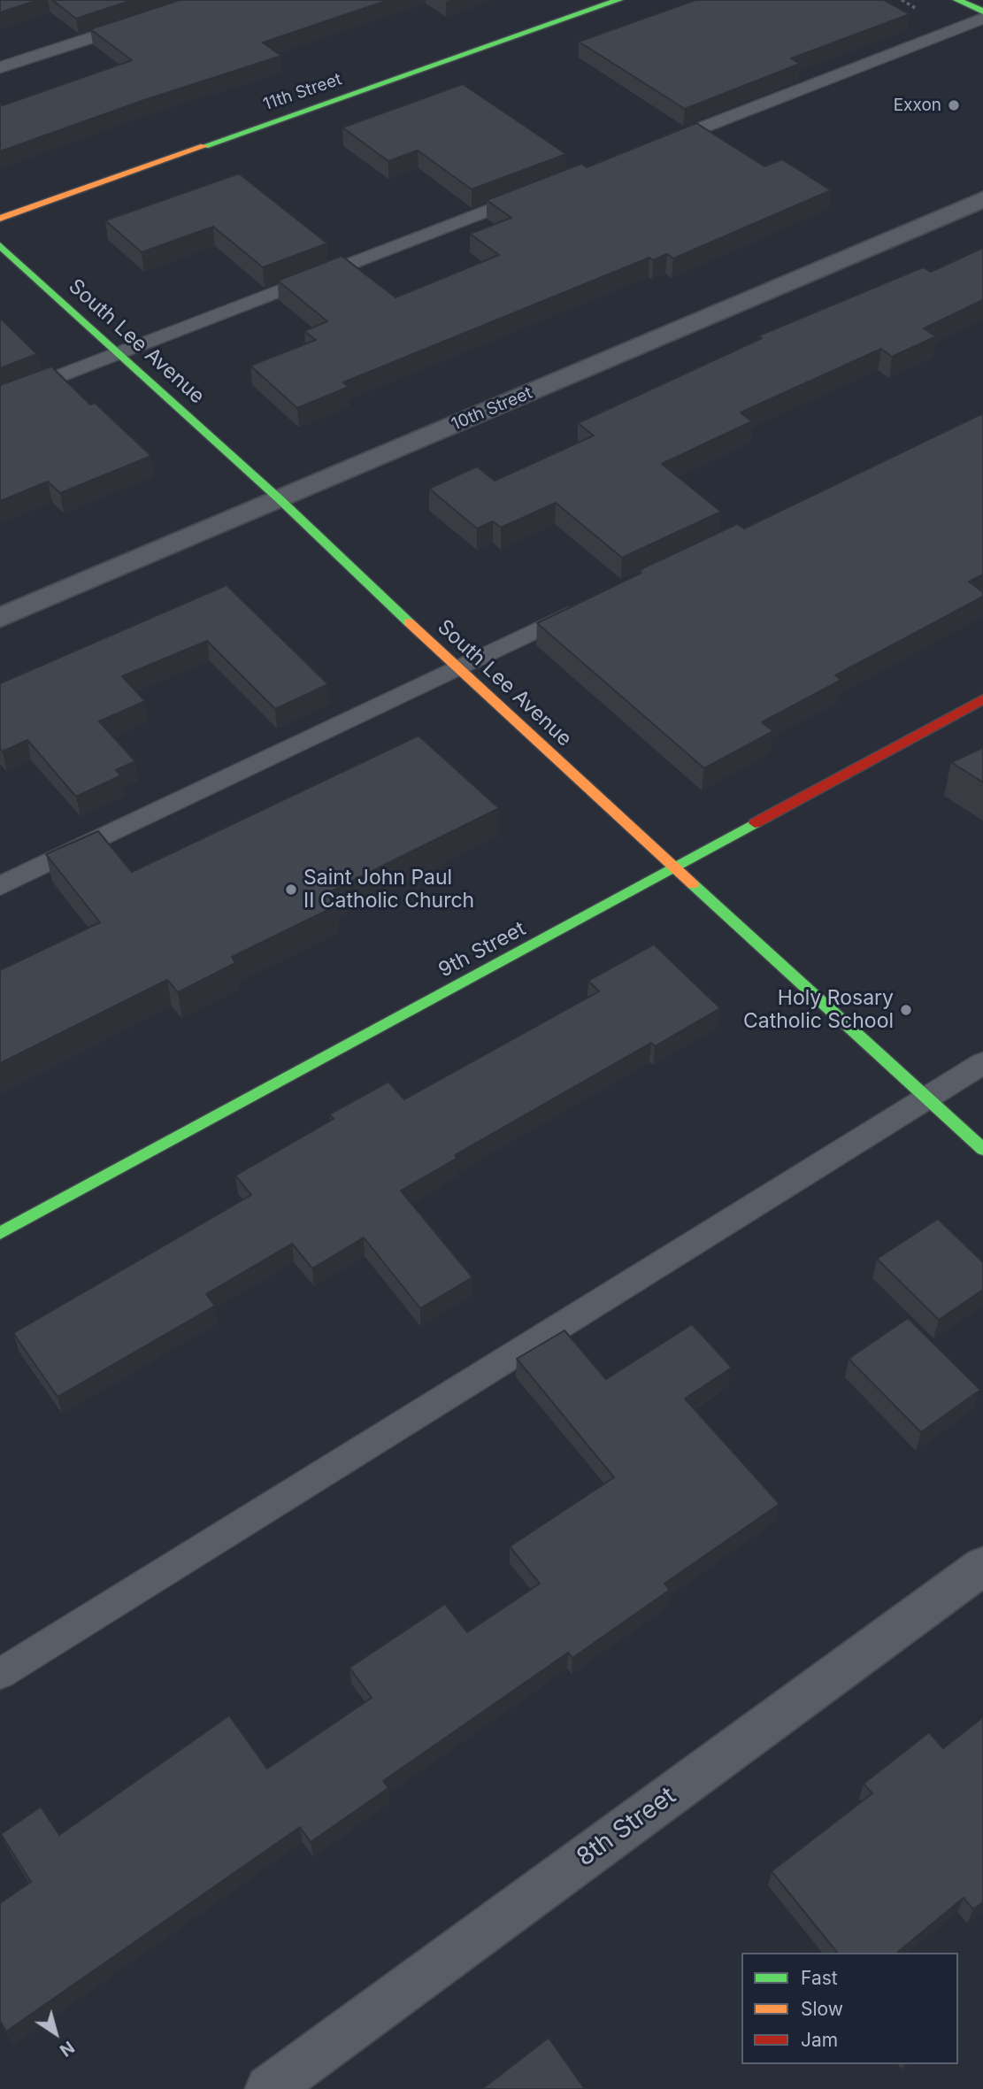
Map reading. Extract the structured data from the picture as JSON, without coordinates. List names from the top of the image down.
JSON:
{
  "streets": {
    "street": [
      "11th Street",
      "South Lee Avenue",
      "10th Street",
      "9th Street",
      "8th Street"
    ]
  },
  "crossings": [
    ["South Lee Avenue", "10th Street"],
    ["South Lee Avenue", "9th Street"]
  ],
  "places": ["Exxon", "Saint John Paul II Catholic Church", "Holy Rosary Catholic School"],
  "legend": ["Fast", "Slow", "Jam"],
  "north": "bottom right"
}
